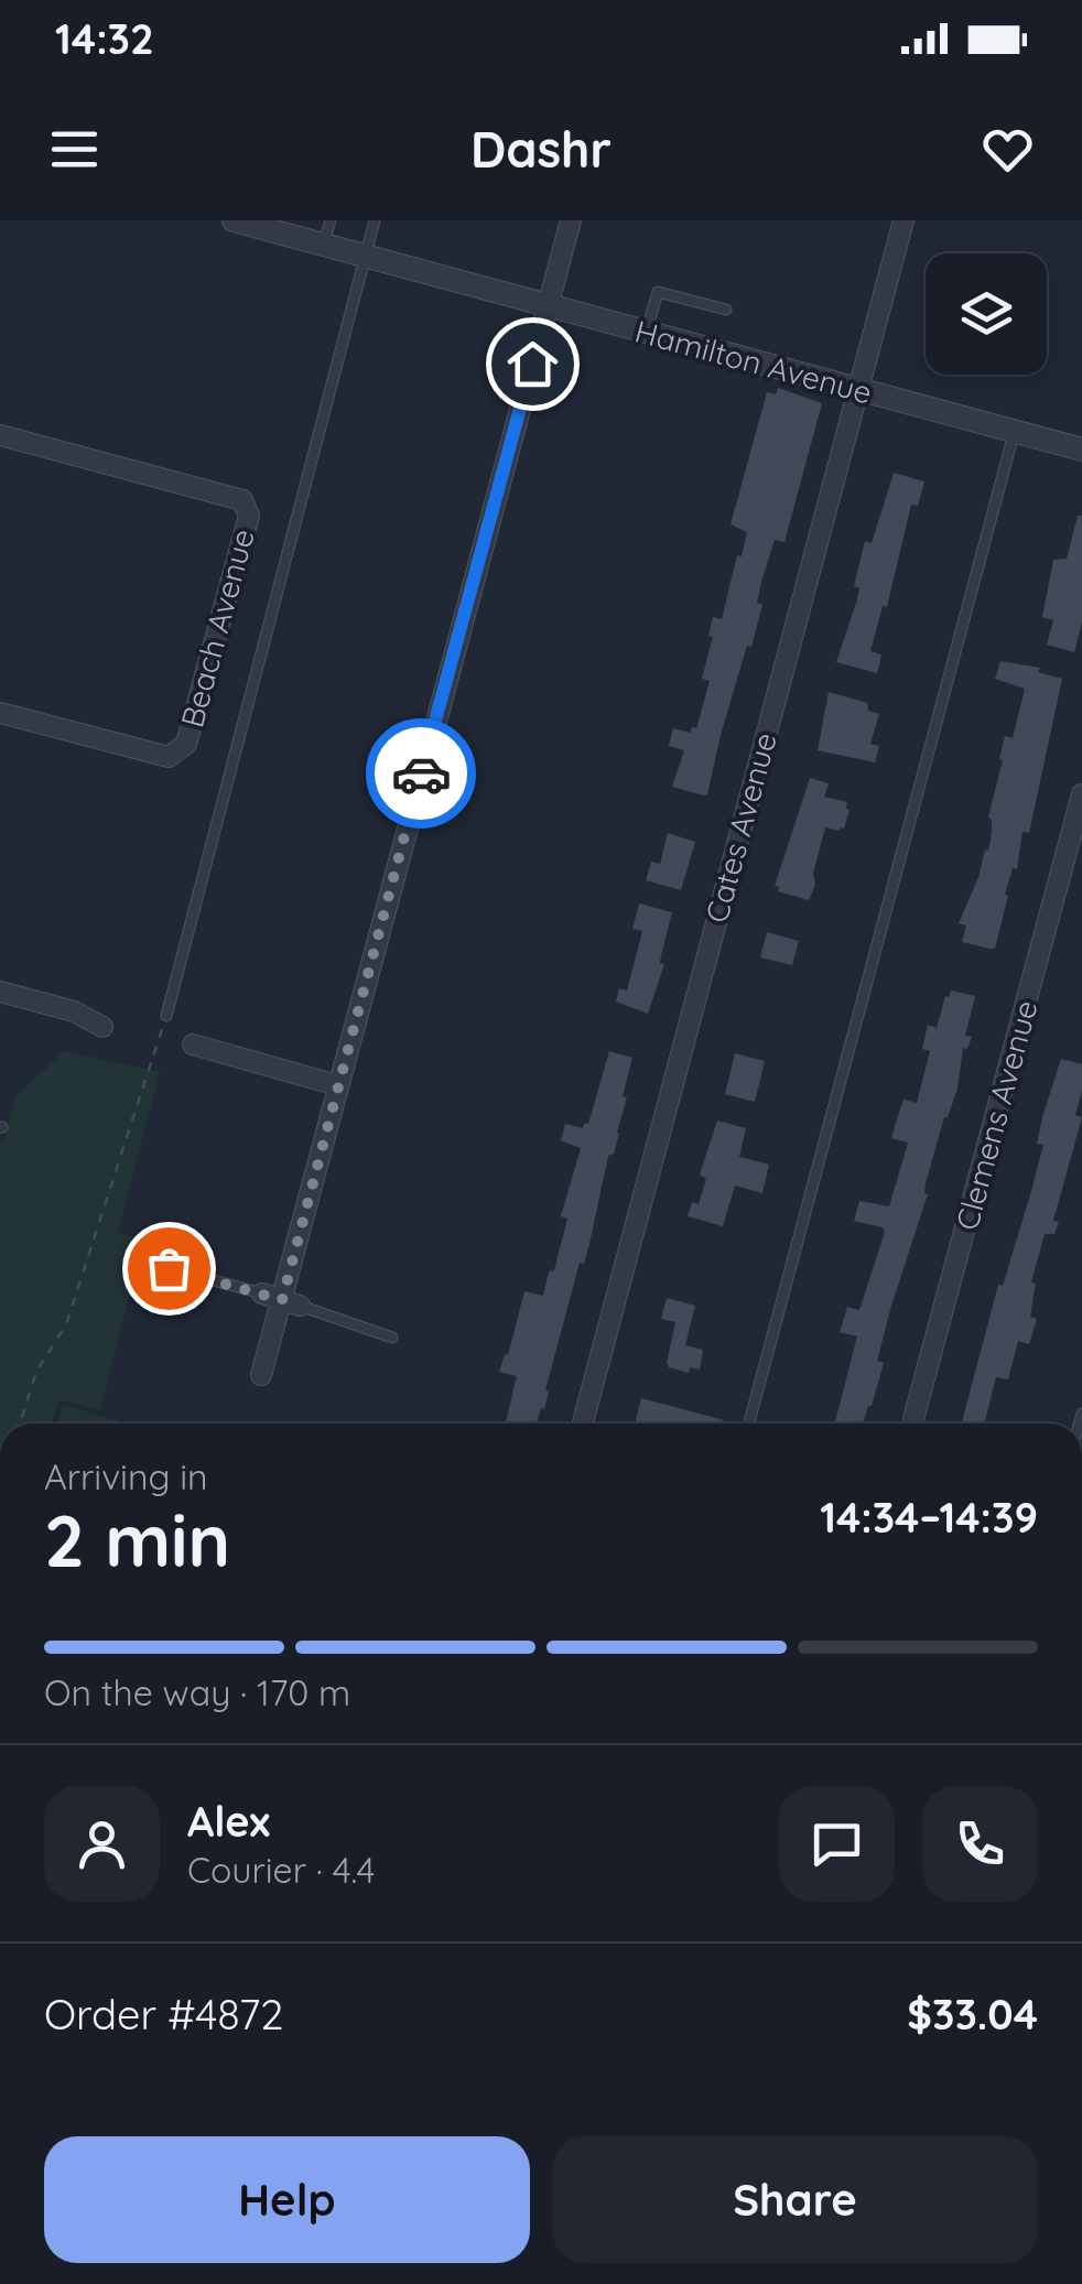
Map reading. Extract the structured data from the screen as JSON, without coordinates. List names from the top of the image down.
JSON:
{
  "streets": {
    "street": [
      "Hamilton Avenue",
      "Beach Avenue",
      "Cates Avenue",
      "Clemens Avenue"
    ]
  },
  "crossings": [
    ["Hamilton Avenue", "Cates Avenue"]
  ],
  "page": {
    "status": "14:32",
    "header": "Dashr",
    "heading": ["2 min", "Arriving in", "14:34–14:39"],
    "panel": [
      "Alex",
      "Courier · 4.4",
      "Order #4872",
      "$33.04"
    ],
    "bar": "On the way · 170 m",
    "buttons": ["Help", "Share"]
  }
}
